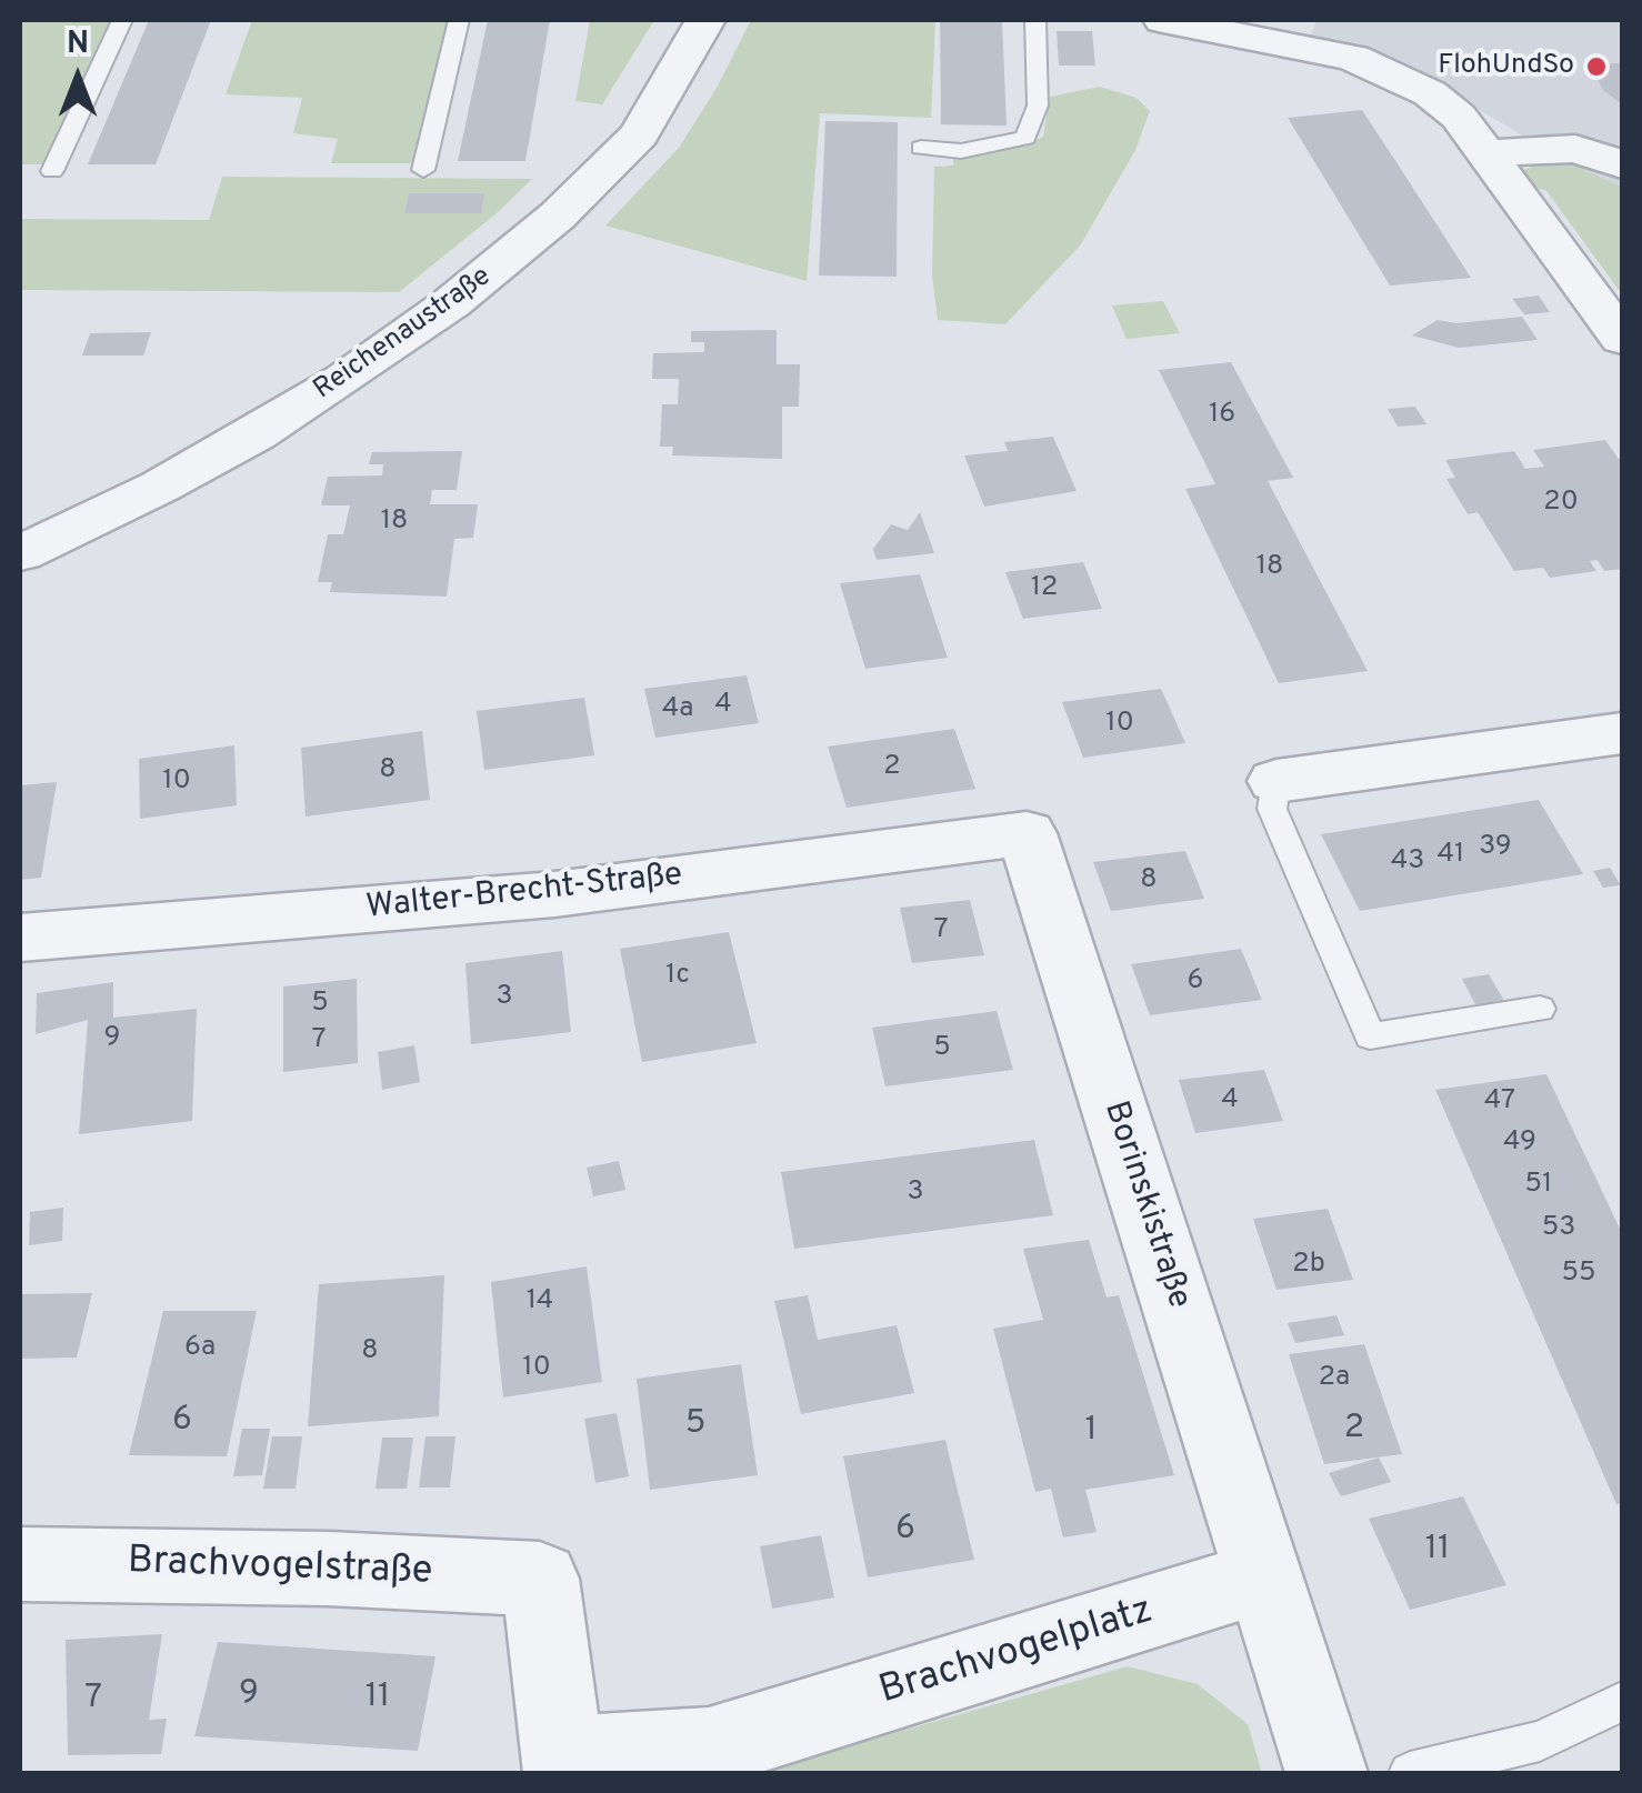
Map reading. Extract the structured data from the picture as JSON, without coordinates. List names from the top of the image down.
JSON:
{
  "streets": {
    "street": [
      "Reichenaustraße",
      "Walter-Brecht-Straße",
      "Borinskistraße",
      "Brachvogelstraße",
      "Brachvogelplatz"
    ]
  },
  "crossings": [
    ["Walter-Brecht-Straße", "Borinskistraße"],
    ["Borinskistraße", "Brachvogelplatz"],
    ["Brachvogelstraße", "Brachvogelplatz"]
  ],
  "places": ["FlohUndSo"],
  "house_numbers": [
    "16",
    "20",
    "18",
    "18",
    "12",
    "4",
    "4a",
    "10",
    "2",
    "8",
    "10",
    "39",
    "41",
    "43",
    "8",
    "7",
    "1c",
    "6",
    "3",
    "5",
    "9",
    "7",
    "5",
    "4",
    "47",
    "49",
    "51",
    "3",
    "53",
    "2b",
    "55",
    "14",
    "6a",
    "8",
    "10",
    "2a",
    "6",
    "5",
    "2",
    "1",
    "6",
    "11",
    "9",
    "11",
    "7"
  ],
  "north": "top"
}
